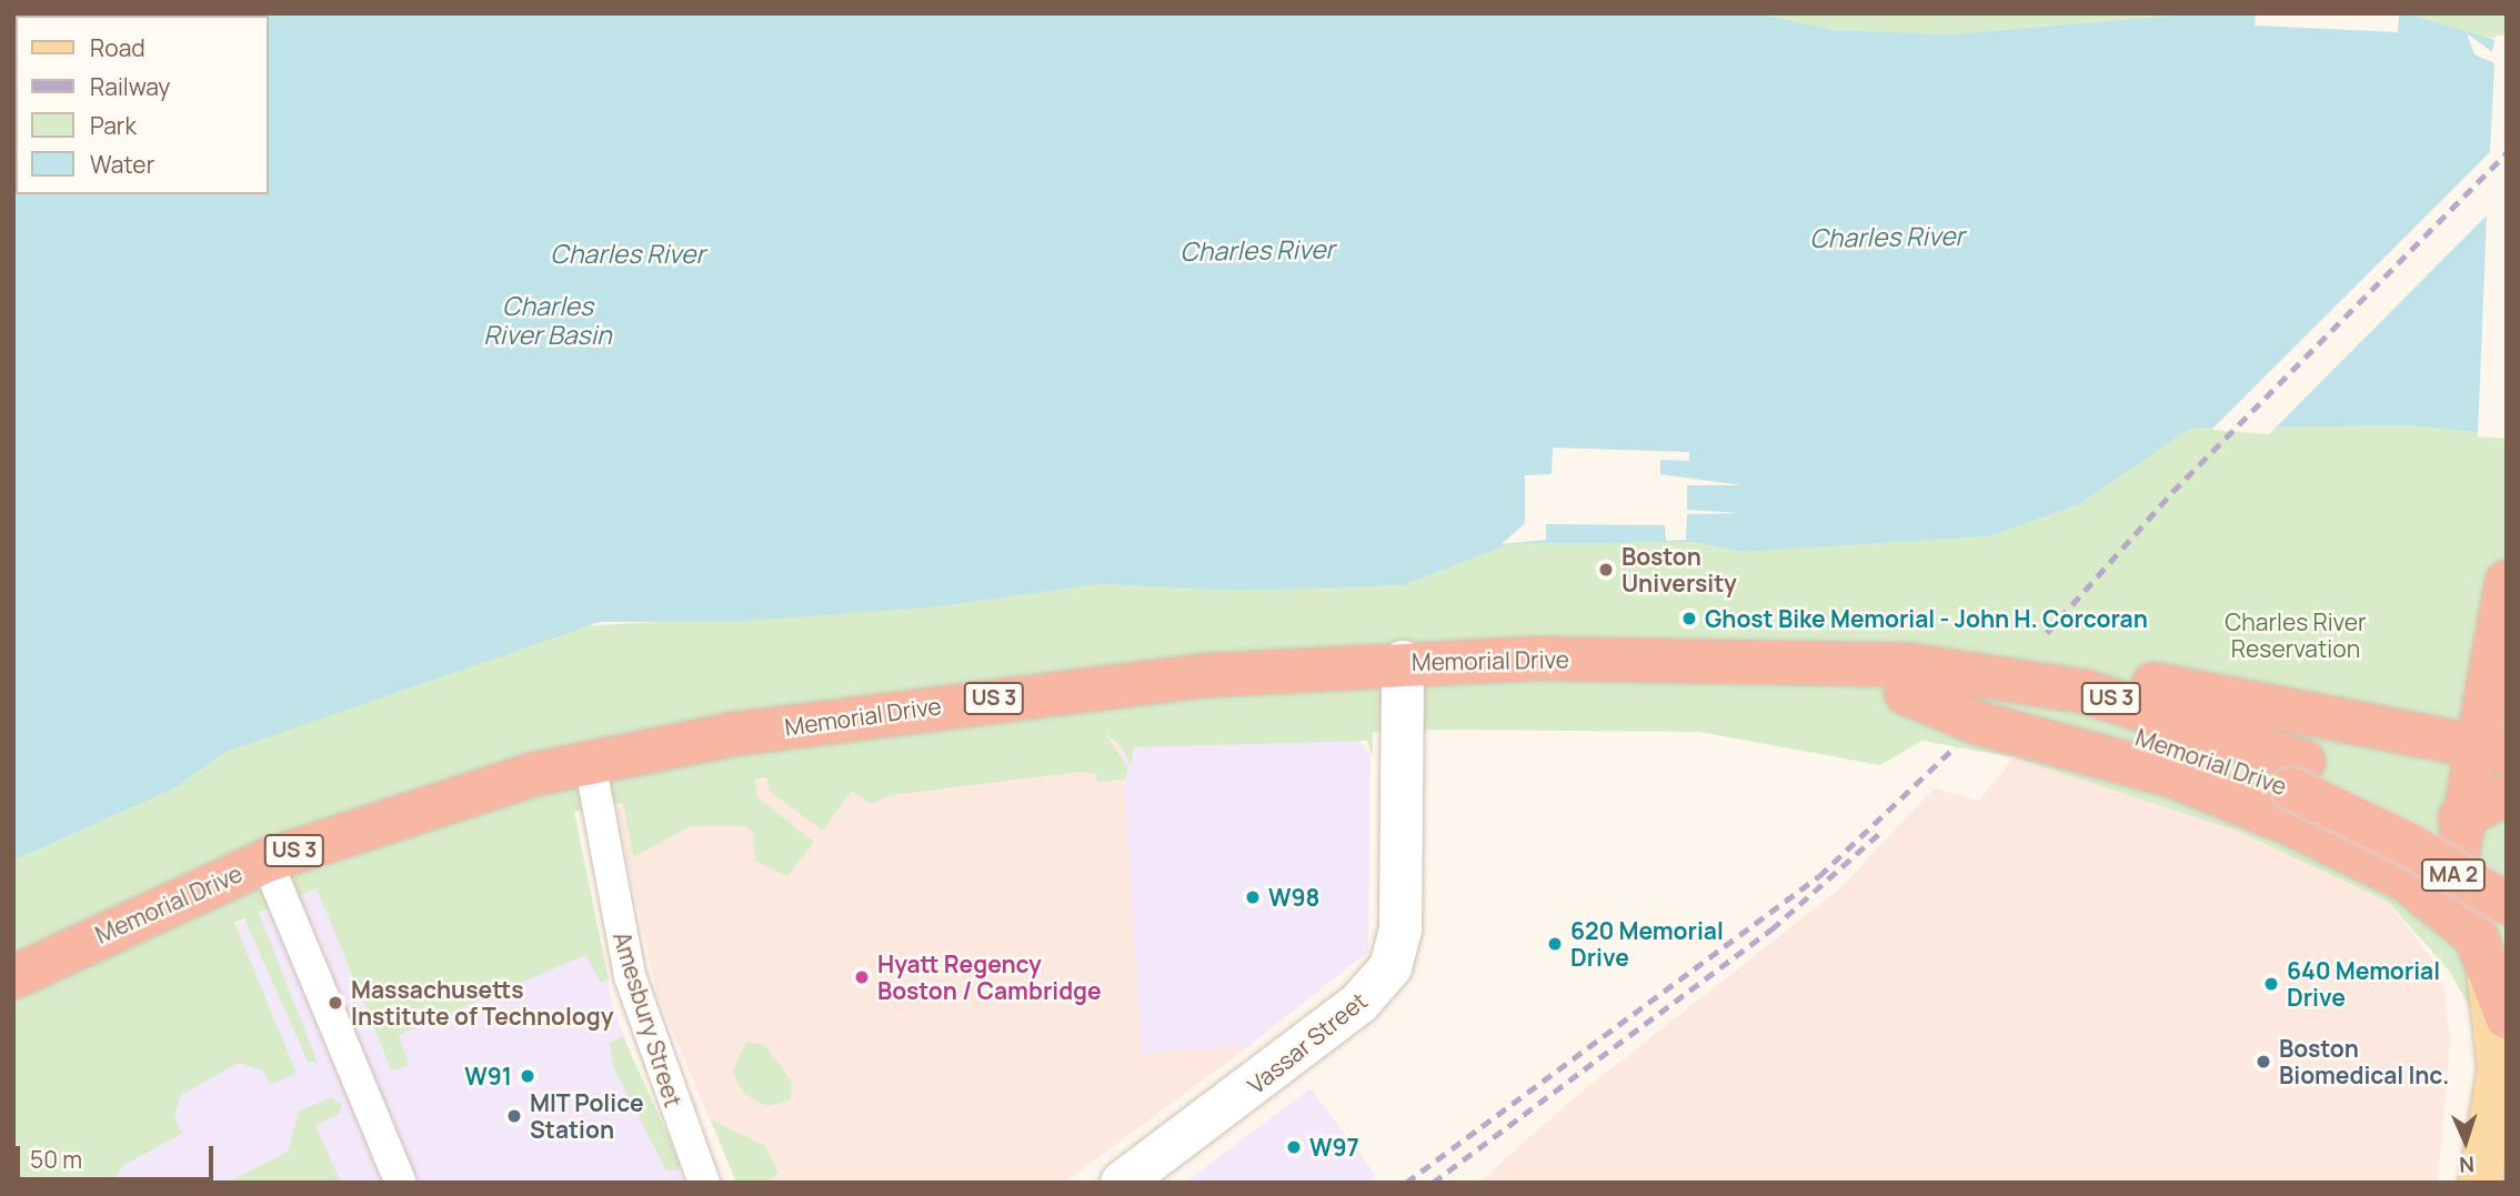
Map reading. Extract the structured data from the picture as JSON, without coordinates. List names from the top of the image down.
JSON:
{
  "streets": {
    "highway": ["Memorial Drive", "US 3", "MA 2"],
    "main road": ["Vassar Street"],
    "street": ["Amesbury Street"]
  },
  "crossings": [
    ["Memorial Drive", "Amesbury Street"],
    ["Memorial Drive", "Vassar Street"]
  ],
  "water": ["Charles River", "Charles River Basin"],
  "parks": ["Charles River Reservation"],
  "places": [
    "Boston University",
    "Ghost Bike Memorial - John H. Corcoran",
    "W98",
    "620 Memorial Drive",
    "Hyatt Regency Boston / Cambridge",
    "640 Memorial Drive",
    "Massachusetts Institute of Technology",
    "Boston Biomedical Inc.",
    "W91",
    "MIT Police Station",
    "W97"
  ],
  "legend": [
    "Road",
    "Railway",
    "Park",
    "Water"
  ],
  "scale_bar": "50 m",
  "north": "bottom"
}
